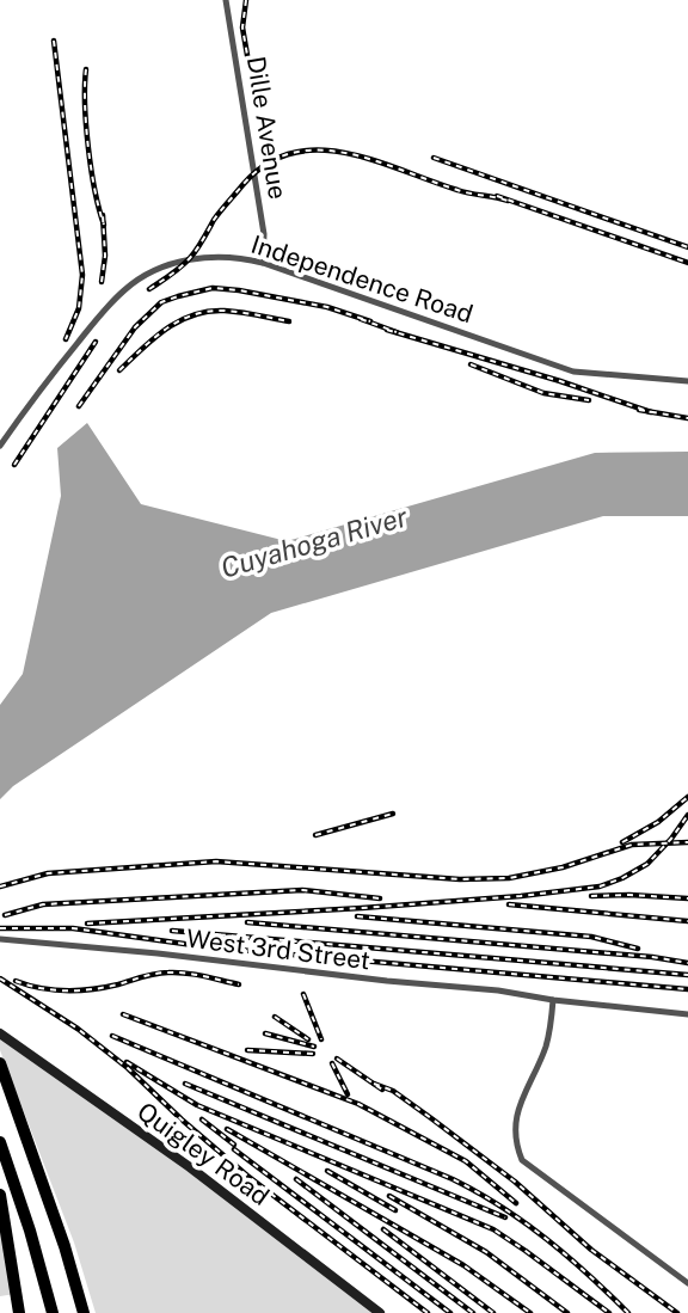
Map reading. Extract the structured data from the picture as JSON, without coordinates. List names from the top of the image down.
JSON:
{
  "streets": {
    "street": [
      "Dille Avenue",
      "Independence Road",
      "West 3rd Street",
      "Quigley Road"
    ]
  },
  "crossings": [
    ["Dille Avenue", "Independence Road"]
  ],
  "water": ["Cuyahoga River"]
}
